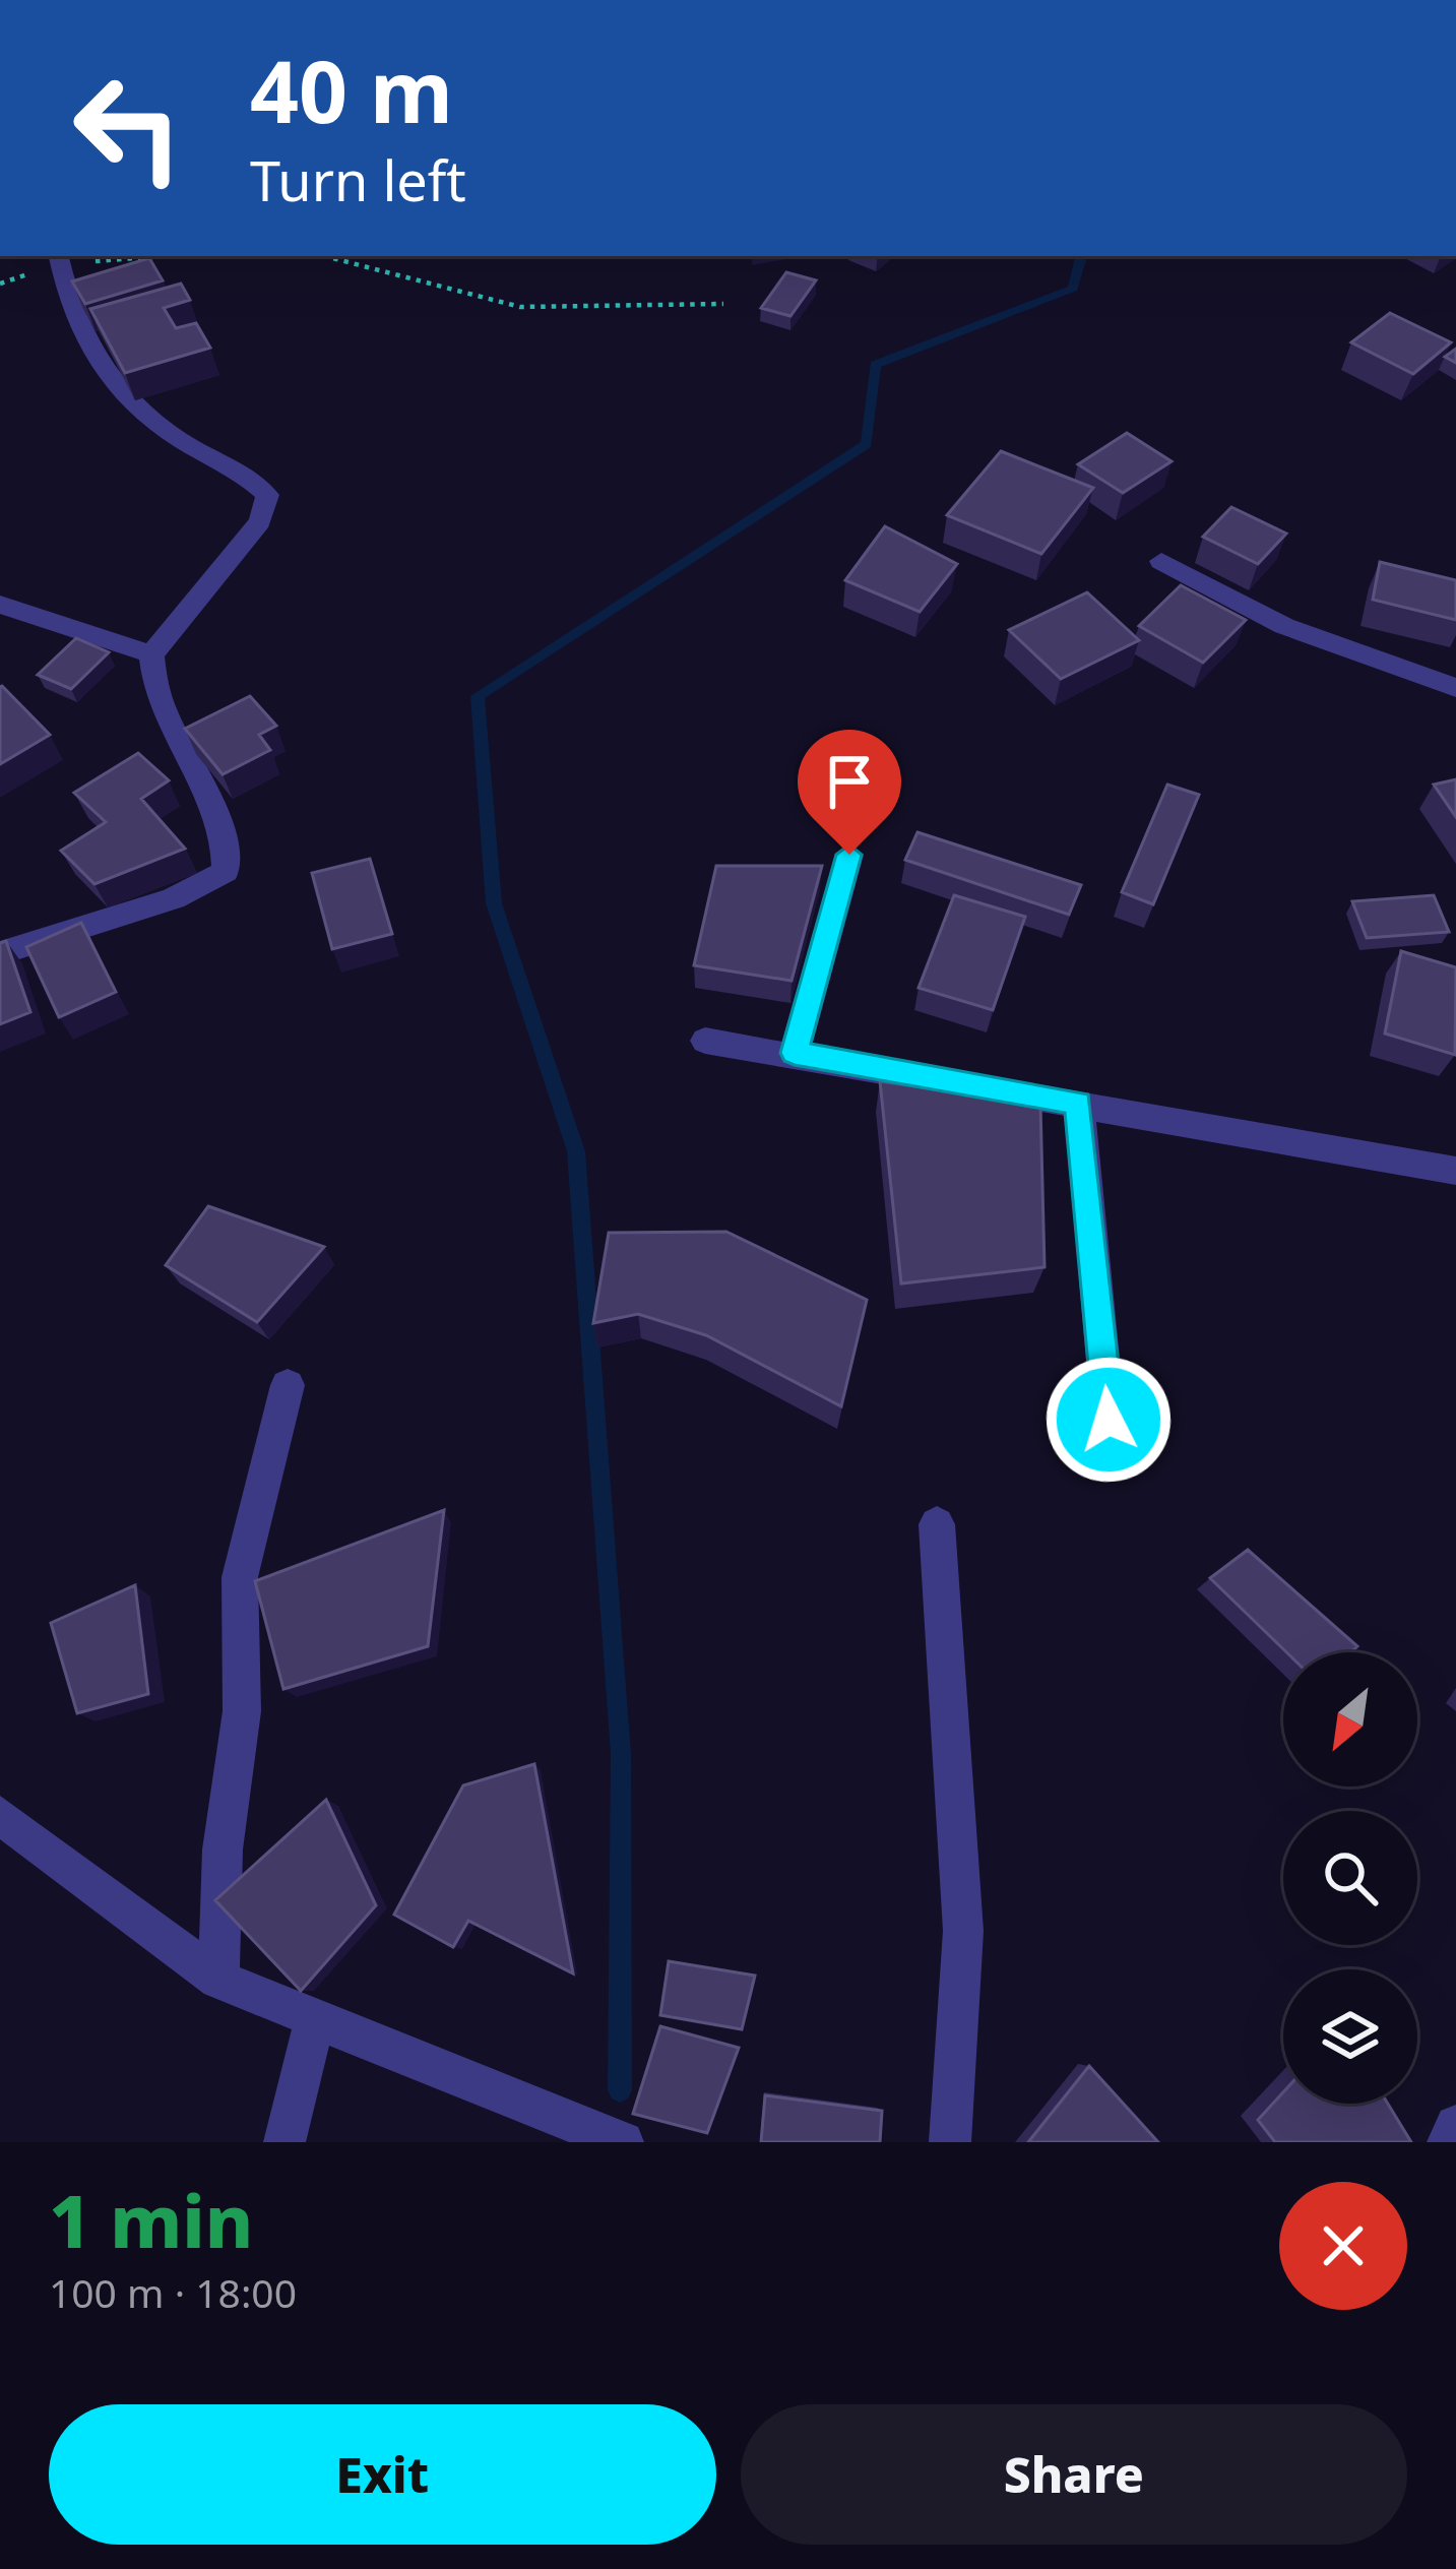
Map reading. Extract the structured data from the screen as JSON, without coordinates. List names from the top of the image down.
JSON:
{
  "north": "bottom left",
  "page": {
    "turn": ["40 m", "Turn left"],
    "heading": ["1 min", "100 m · 18:00"],
    "buttons": ["Exit", "Share"]
  }
}
